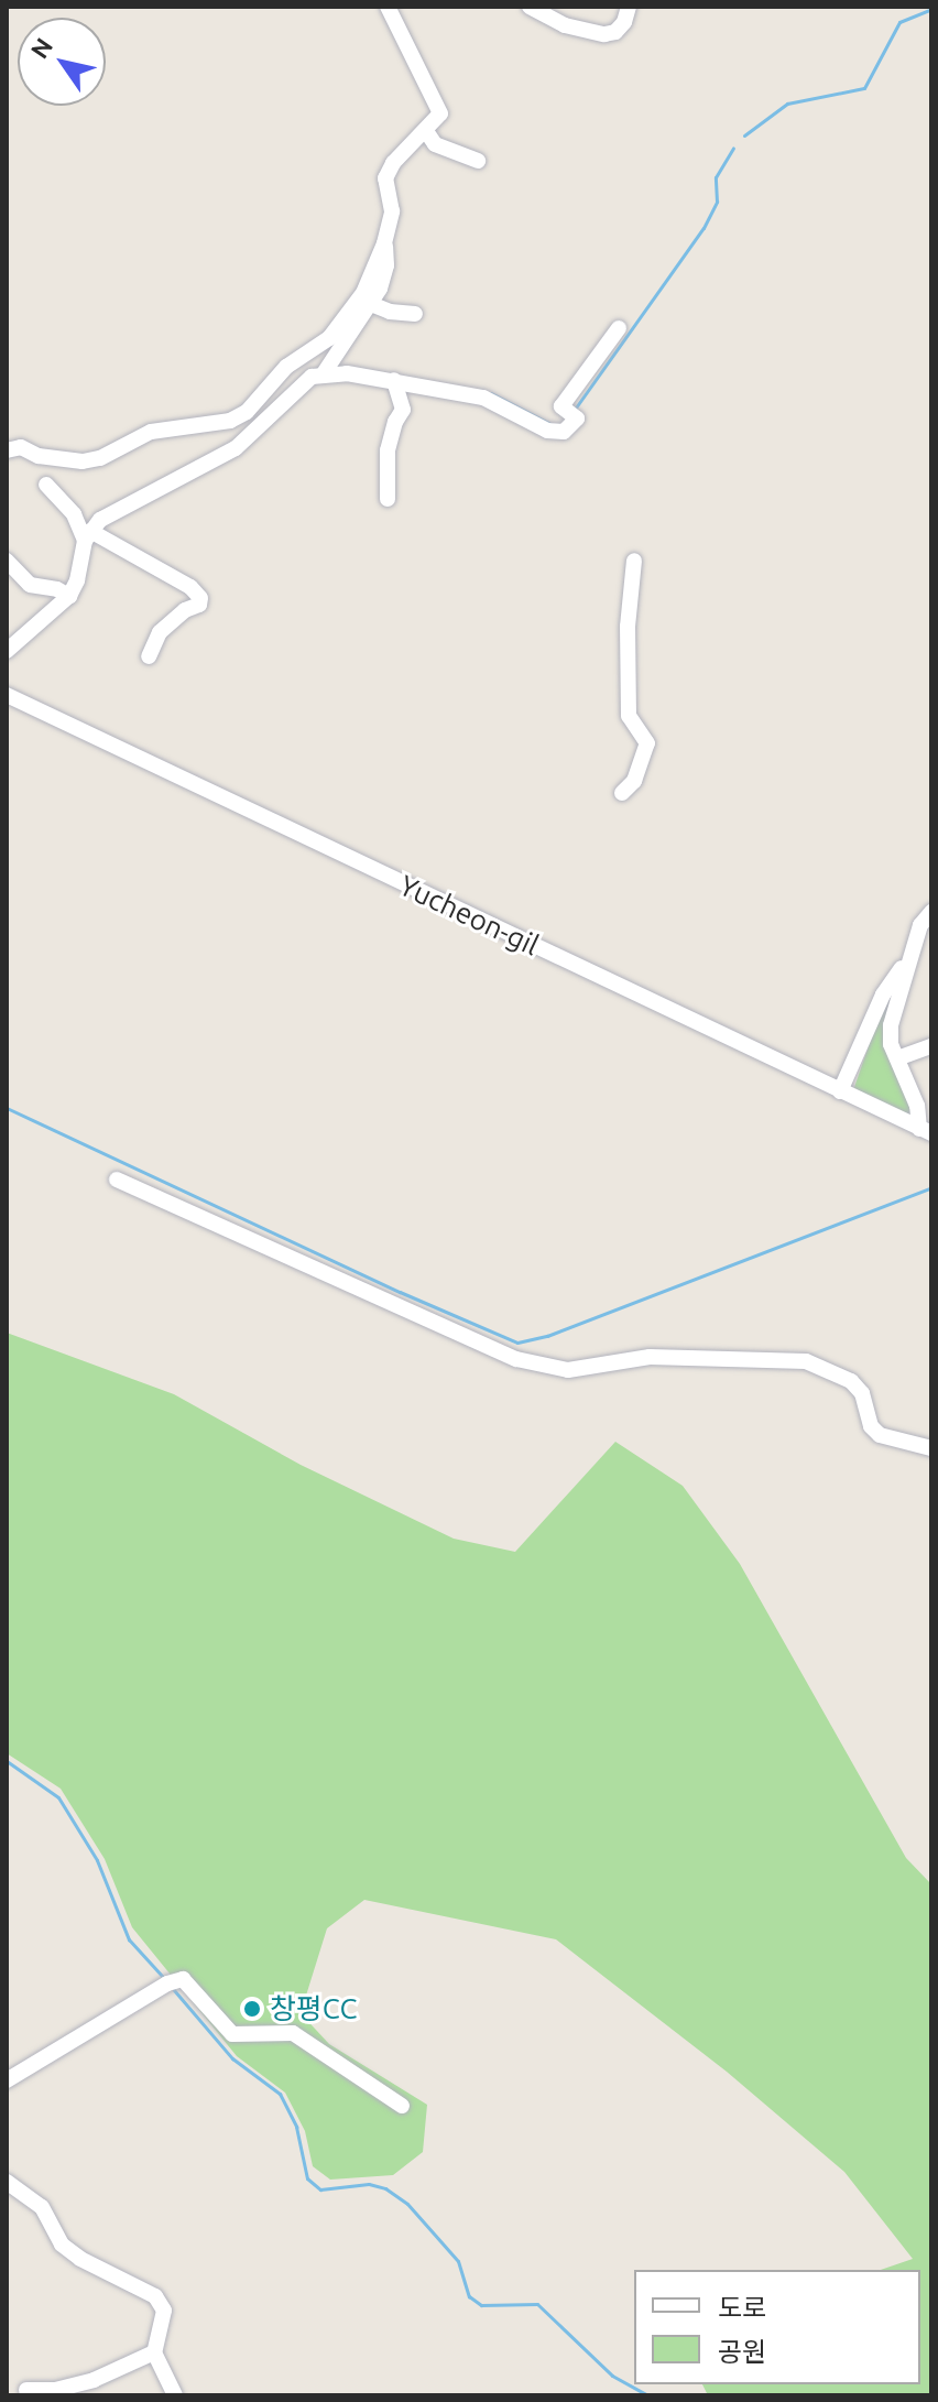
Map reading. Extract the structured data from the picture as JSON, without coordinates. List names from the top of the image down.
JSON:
{
  "streets": {
    "street": ["Yucheon-gil"]
  },
  "places": ["창평CC"],
  "legend": ["도로", "공원"],
  "north": "top left"
}
